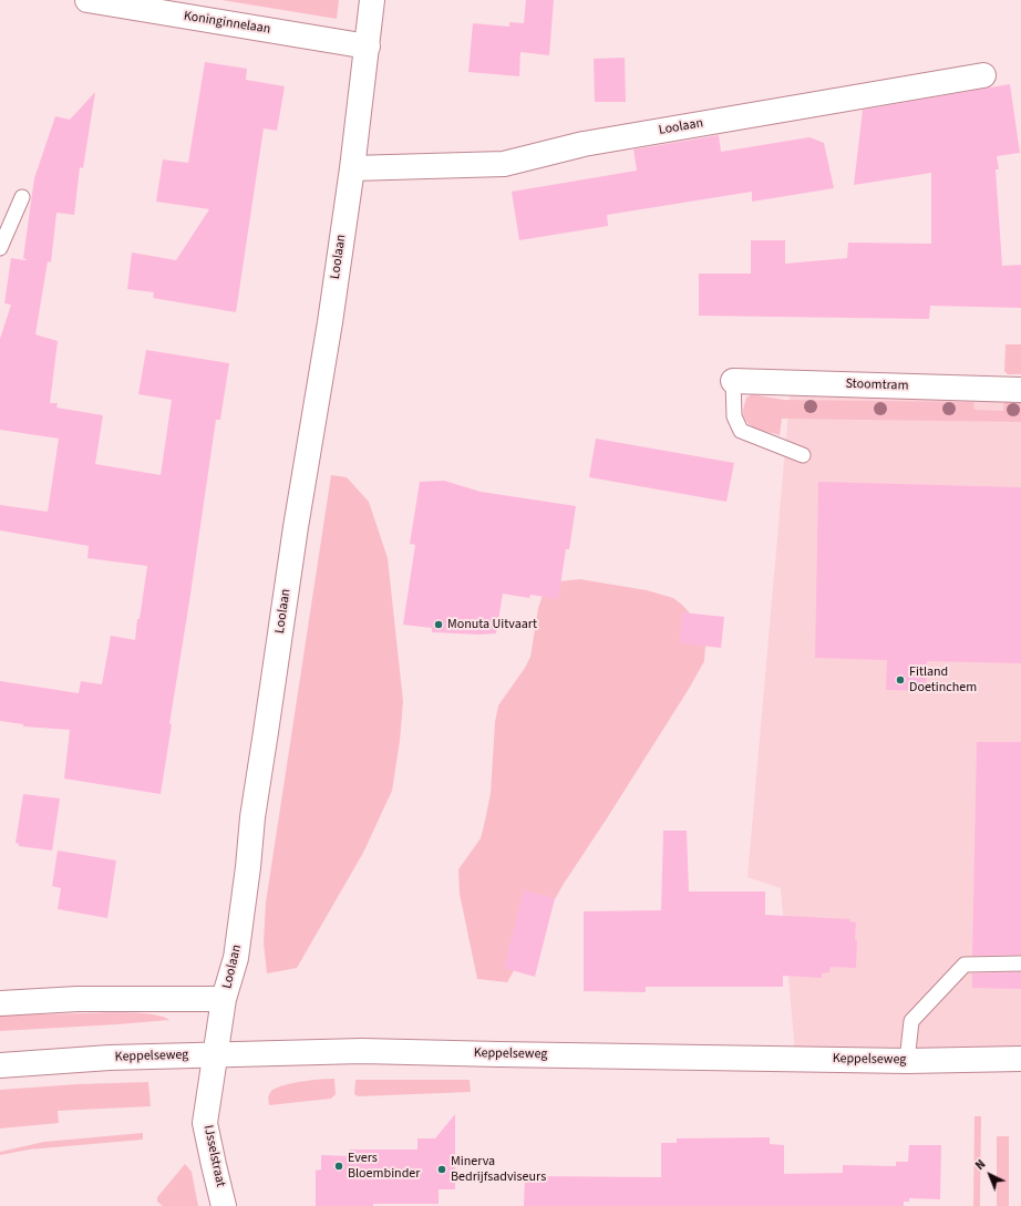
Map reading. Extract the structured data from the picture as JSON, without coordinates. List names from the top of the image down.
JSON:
{
  "streets": {
    "street": [
      "Koninginnelaan",
      "Loolaan",
      "Stoomtram",
      "Keppelseweg",
      "IJsselstraat"
    ]
  },
  "crossings": [
    ["Koninginnelaan", "Loolaan"],
    ["Loolaan", "Keppelseweg"],
    ["Loolaan", "IJsselstraat"],
    ["Keppelseweg", "IJsselstraat"]
  ],
  "places": [
    "Monuta Uitvaart",
    "Fitland Doetinchem",
    "Evers Bloembinder",
    "Minerva Bedrijfsadviseurs"
  ],
  "north": "top left"
}
